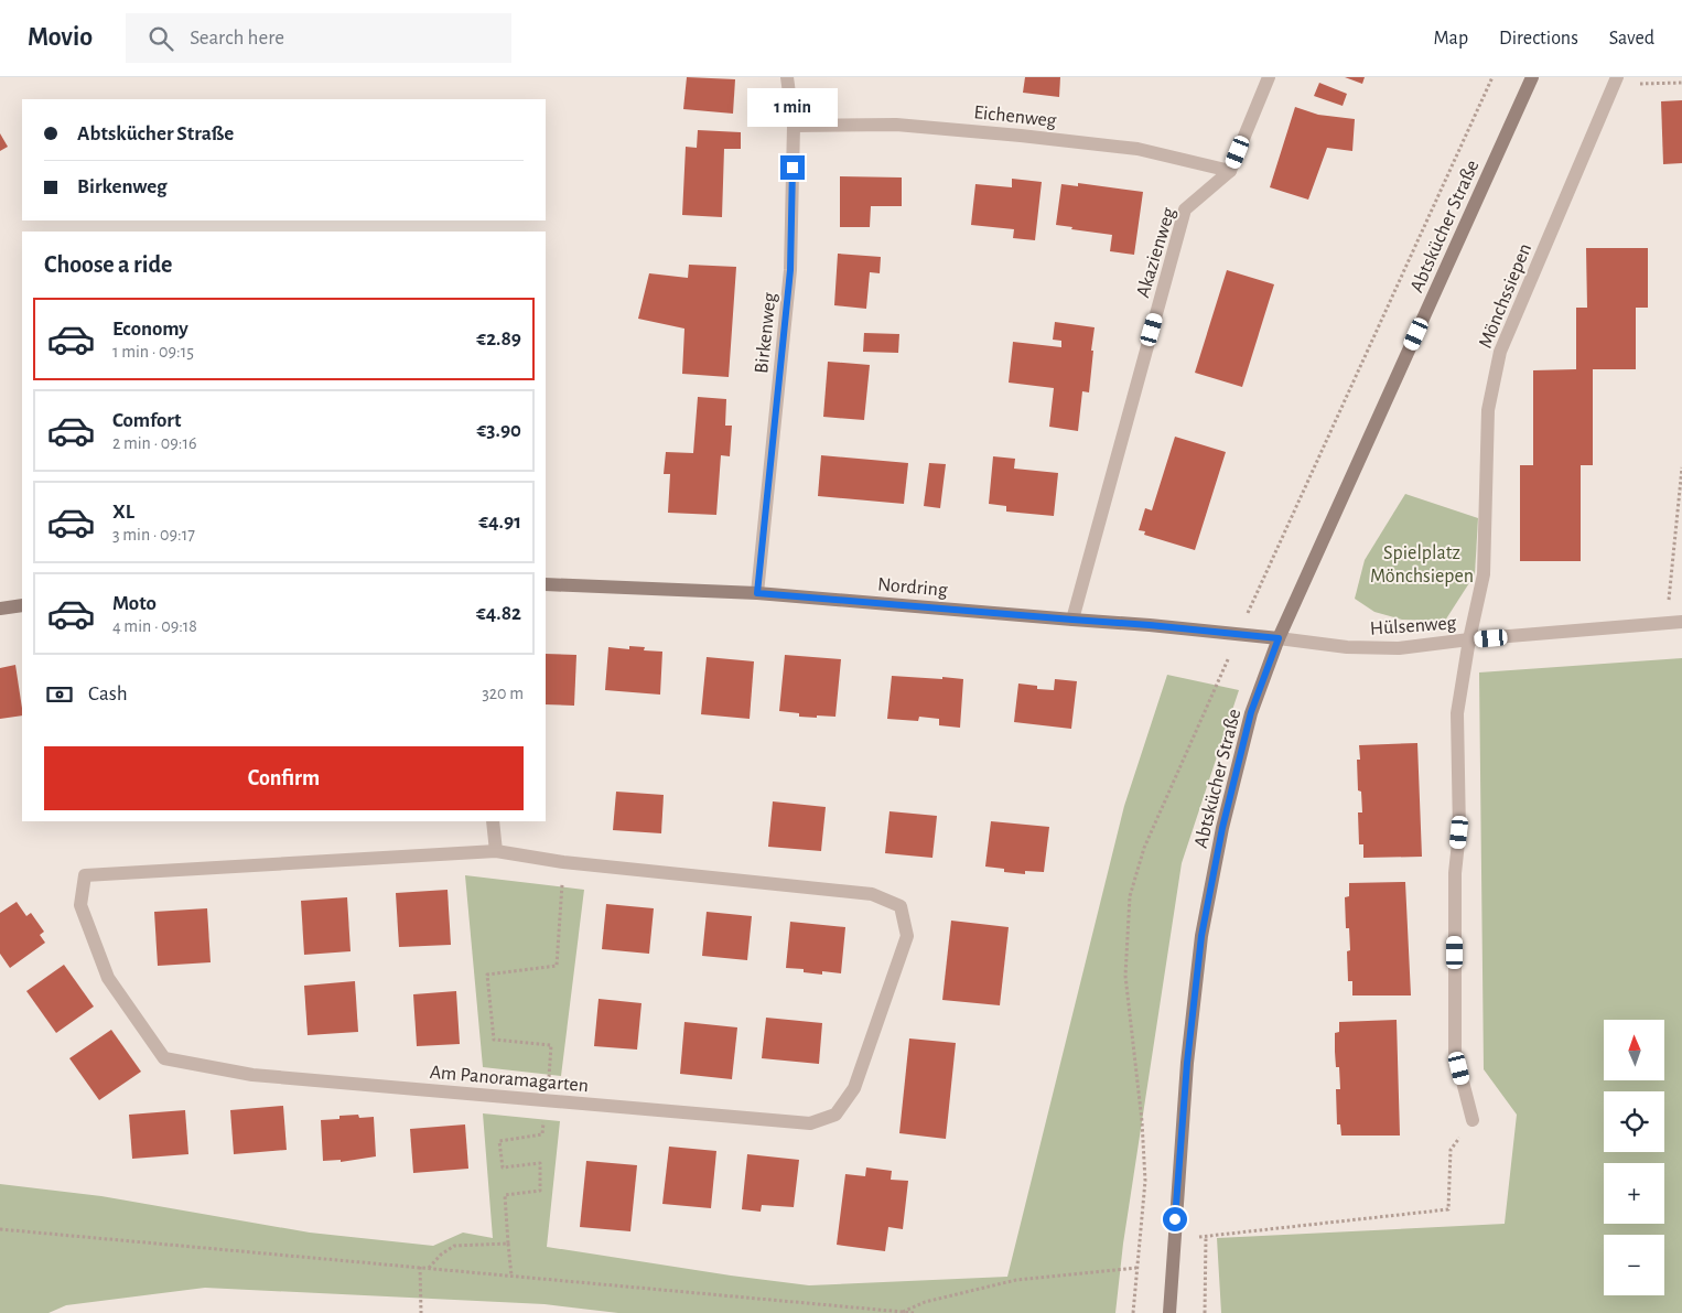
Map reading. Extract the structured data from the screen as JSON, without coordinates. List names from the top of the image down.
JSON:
{
  "streets": {
    "street": [
      "Eichenweg",
      "Abtskücher Straße",
      "Akazienweg",
      "Mönchssiepen",
      "Birkenweg",
      "Nordring",
      "Hülsenweg",
      "Am Panoramagarten"
    ]
  },
  "crossings": [
    ["Eichenweg", "Akazienweg"],
    ["Eichenweg", "Birkenweg"],
    ["Abtskücher Straße", "Nordring"],
    ["Abtskücher Straße", "Hülsenweg"],
    ["Akazienweg", "Nordring"],
    ["Mönchssiepen", "Hülsenweg"],
    ["Birkenweg", "Nordring"],
    ["Nordring", "Hülsenweg"]
  ],
  "parks": ["Spielplatz Mönchsiepen"],
  "north": "top",
  "page": {
    "header": "Movio",
    "search": "Search here",
    "nav": ["Map", "Directions", "Saved"],
    "bubble": "1 min",
    "banner": ["Abtskücher Straße", "Birkenweg"],
    "heading": "Choose a ride",
    "list": [
      {
        "name": "Economy",
        "note": "1 min · 09:15",
        "value": "€2.89"
      },
      {
        "name": "Comfort",
        "note": "2 min · 09:16",
        "value": "€3.90"
      },
      {
        "name": "XL",
        "note": "3 min · 09:17",
        "value": "€4.91"
      },
      {
        "name": "Moto",
        "note": "4 min · 09:18",
        "value": "€4.82"
      }
    ],
    "pay": ["Cash", "320 m"],
    "buttons": "Confirm",
    "map_buttons": ["+", "−"]
  }
}
